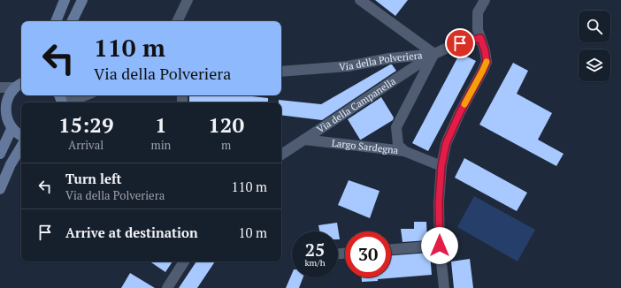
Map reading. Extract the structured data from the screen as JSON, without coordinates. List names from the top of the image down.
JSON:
{
  "streets": {
    "street": ["Via della Polveriera", "Via della Campanella", "Largo Sardegna"]
  },
  "crossings": [
    ["Via della Polveriera", "Via della Campanella"],
    ["Via della Polveriera", "Largo Sardegna"],
    ["Via della Campanella", "Largo Sardegna"]
  ],
  "page": {
    "turn": ["110 m", "Via della Polveriera"],
    "eta": [
      "15:29",
      "Arrival",
      "1",
      "min",
      "120",
      "m"
    ],
    "list": [
      {
        "name": "Turn left",
        "note": "Via della Polveriera",
        "value": "110 m"
      },
      {
        "name": "Arrive at destination",
        "value": "10 m"
      }
    ],
    "speed": "25 km/h",
    "limit": "30"
  }
}
